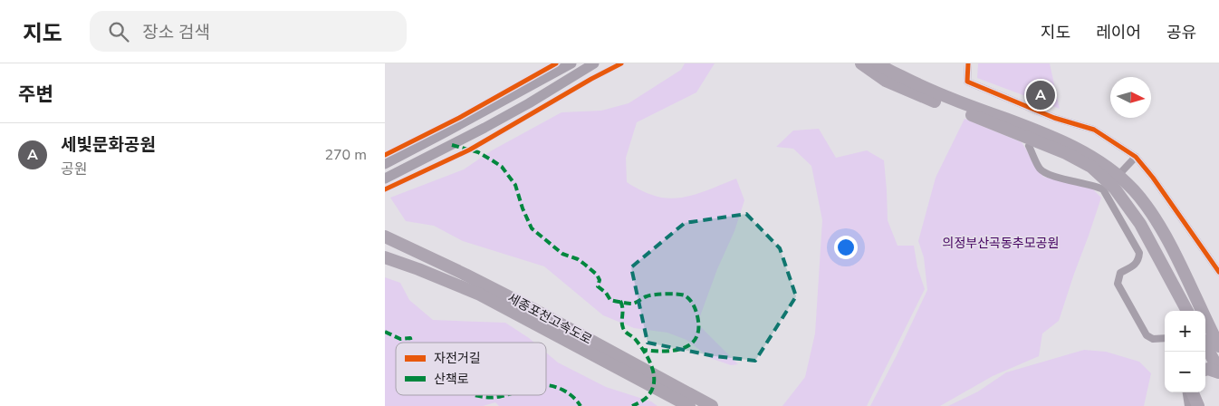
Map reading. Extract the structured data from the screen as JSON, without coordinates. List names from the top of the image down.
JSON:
{
  "streets": {
    "highway": ["세종포천고속도로"]
  },
  "parks": ["의정부산곡동추모공원"],
  "legend": ["자전거길", "산책로"],
  "north": "right",
  "page": {
    "header": "지도",
    "search": "장소 검색",
    "nav": ["지도", "레이어", "공유"],
    "heading": "주변",
    "pins": "A",
    "list": [
      {
        "mark": "A",
        "name": "세빛문화공원",
        "note": "공원",
        "value": "270 m"
      }
    ],
    "map_buttons": ["+", "−"]
  }
}
